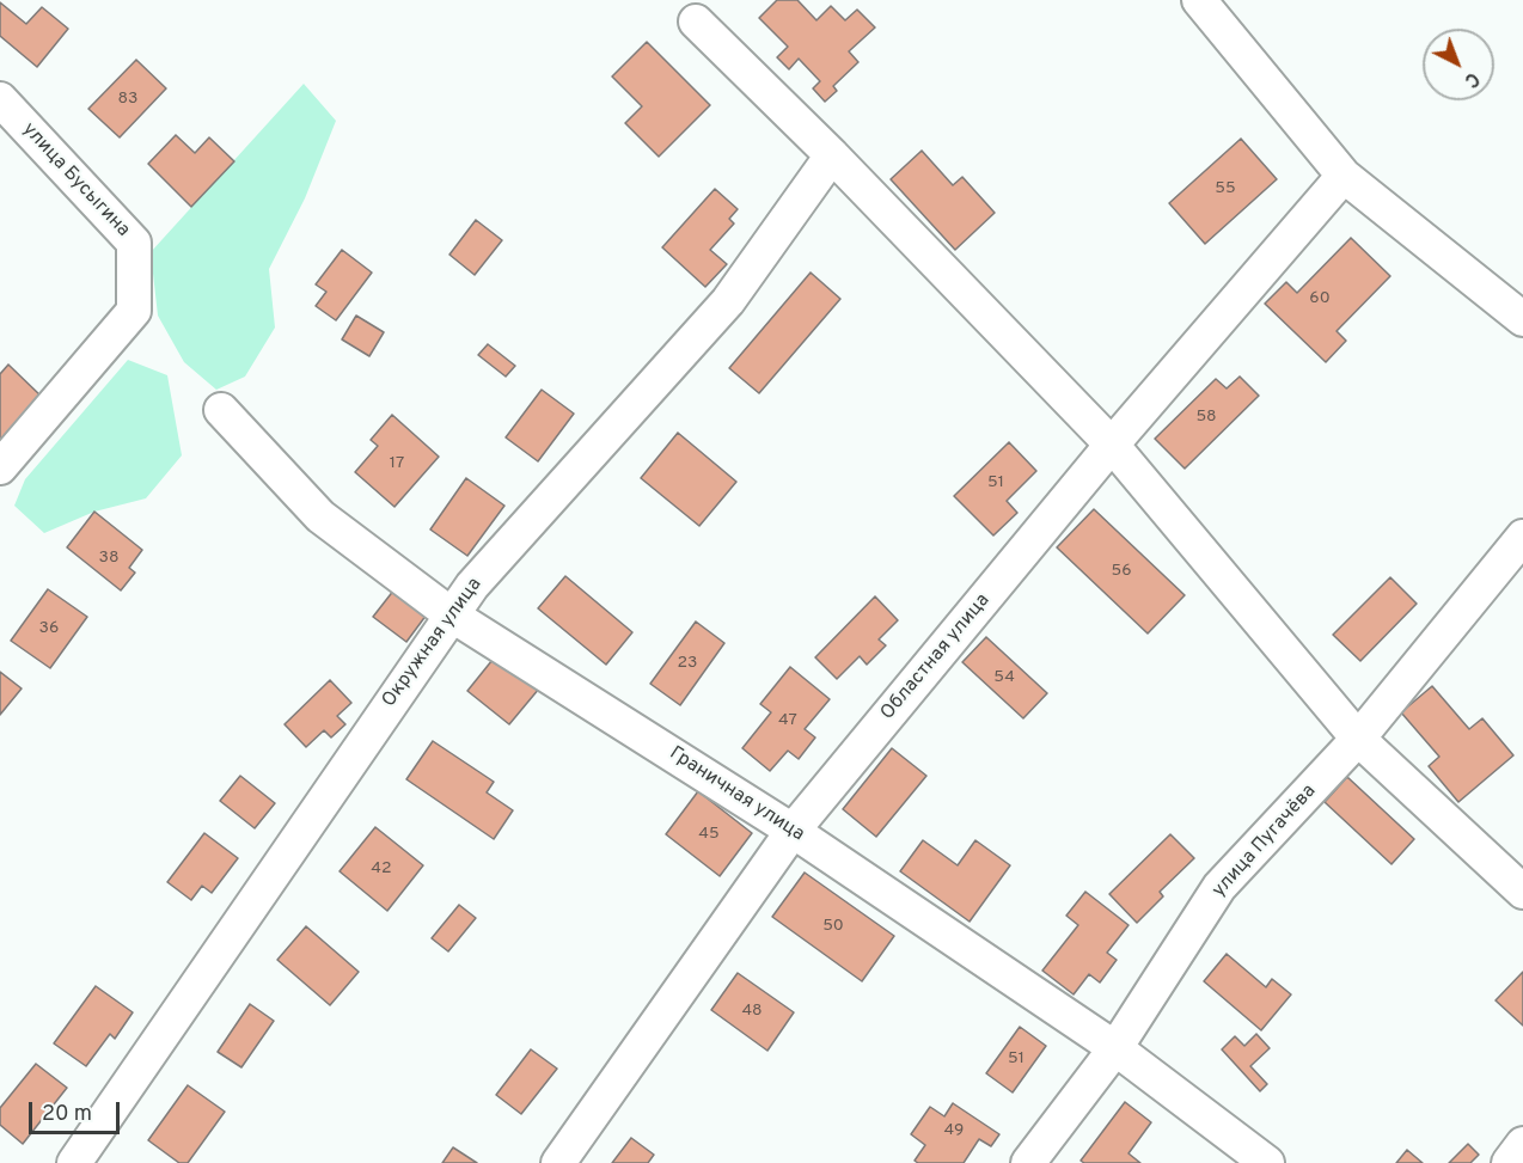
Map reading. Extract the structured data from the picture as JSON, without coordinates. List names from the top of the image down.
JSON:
{
  "streets": {
    "street": [
      "улица Бусыгина",
      "Окружная улица",
      "Областная улица",
      "Граничная улица",
      "улица Пугачёва"
    ]
  },
  "crossings": [
    ["Окружная улица", "Граничная улица"],
    ["Областная улица", "Граничная улица"],
    ["Граничная улица", "улица Пугачёва"]
  ],
  "house_numbers": [
    "83",
    "55",
    "60",
    "58",
    "17",
    "51",
    "38",
    "56",
    "36",
    "23",
    "54",
    "47",
    "45",
    "42",
    "50",
    "48",
    "51",
    "49"
  ],
  "scale_bar": "20 m",
  "north": "bottom right"
}
